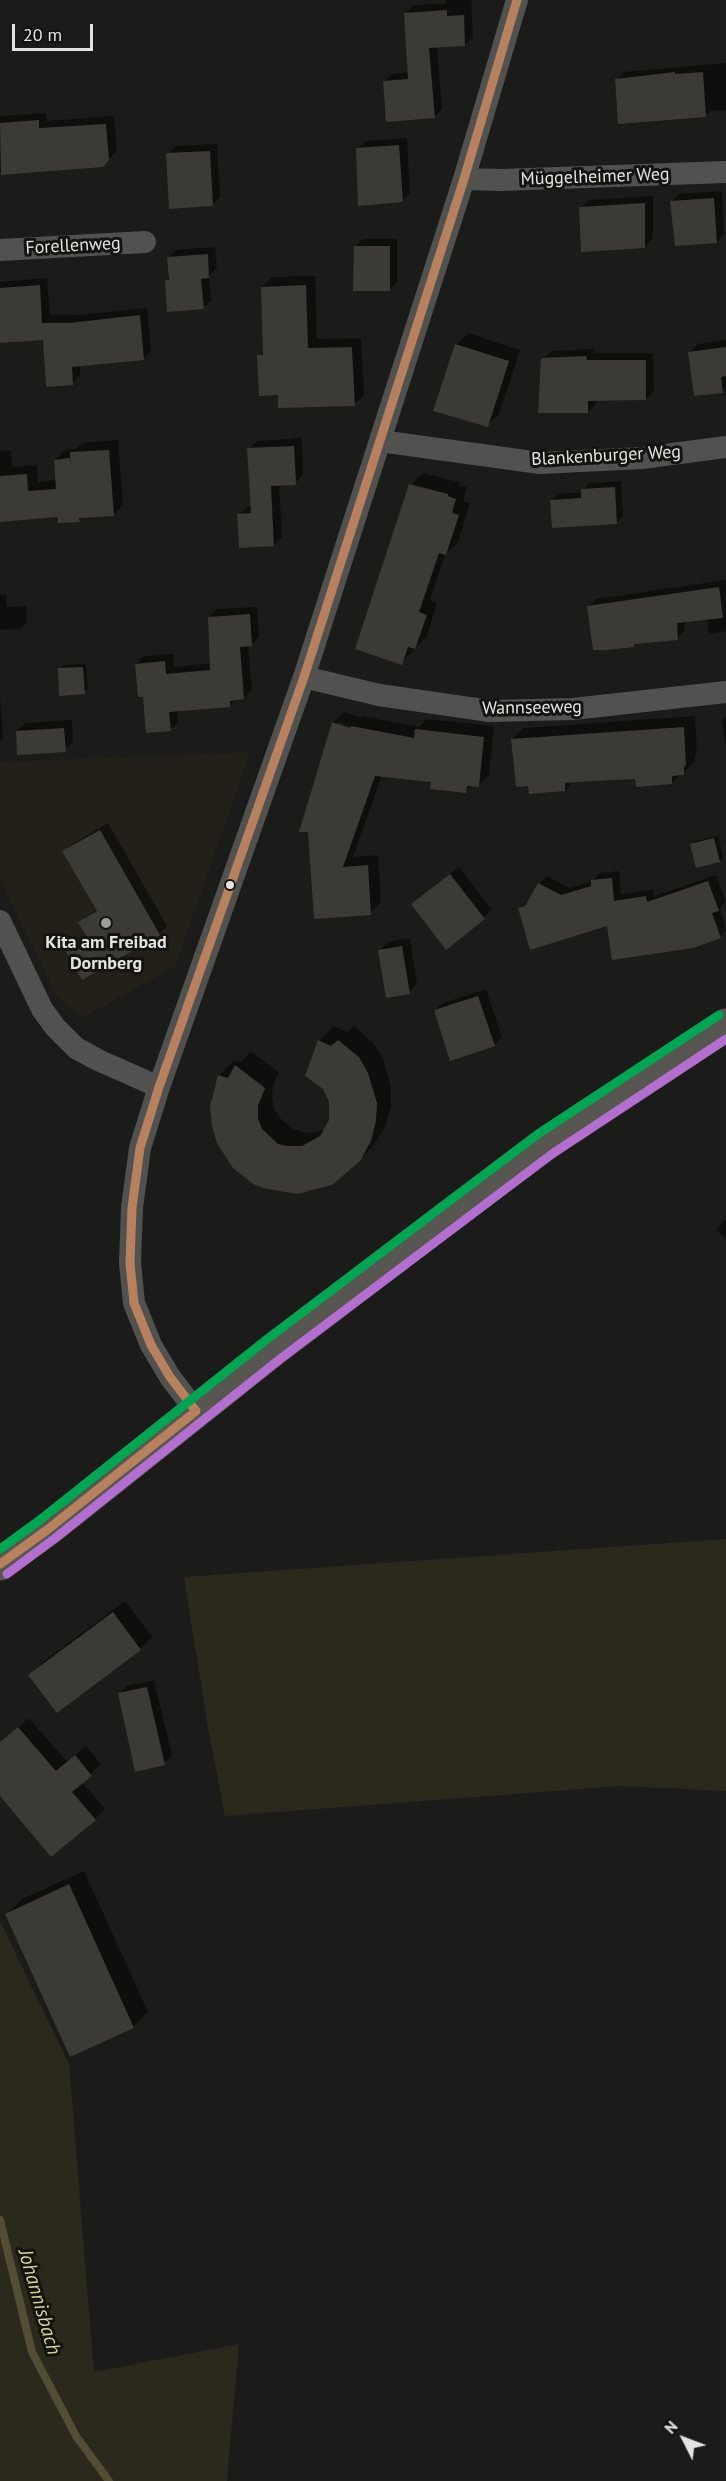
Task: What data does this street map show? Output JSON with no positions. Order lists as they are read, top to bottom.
{
  "streets": {
    "street": [
      "Müggelheimer Weg",
      "Forellenweg",
      "Blankenburger Weg",
      "Wannseeweg"
    ]
  },
  "water": ["Johannisbach"],
  "places": ["Kita am Freibad Dornberg"],
  "scale_bar": "20 m",
  "north": "top left"
}
